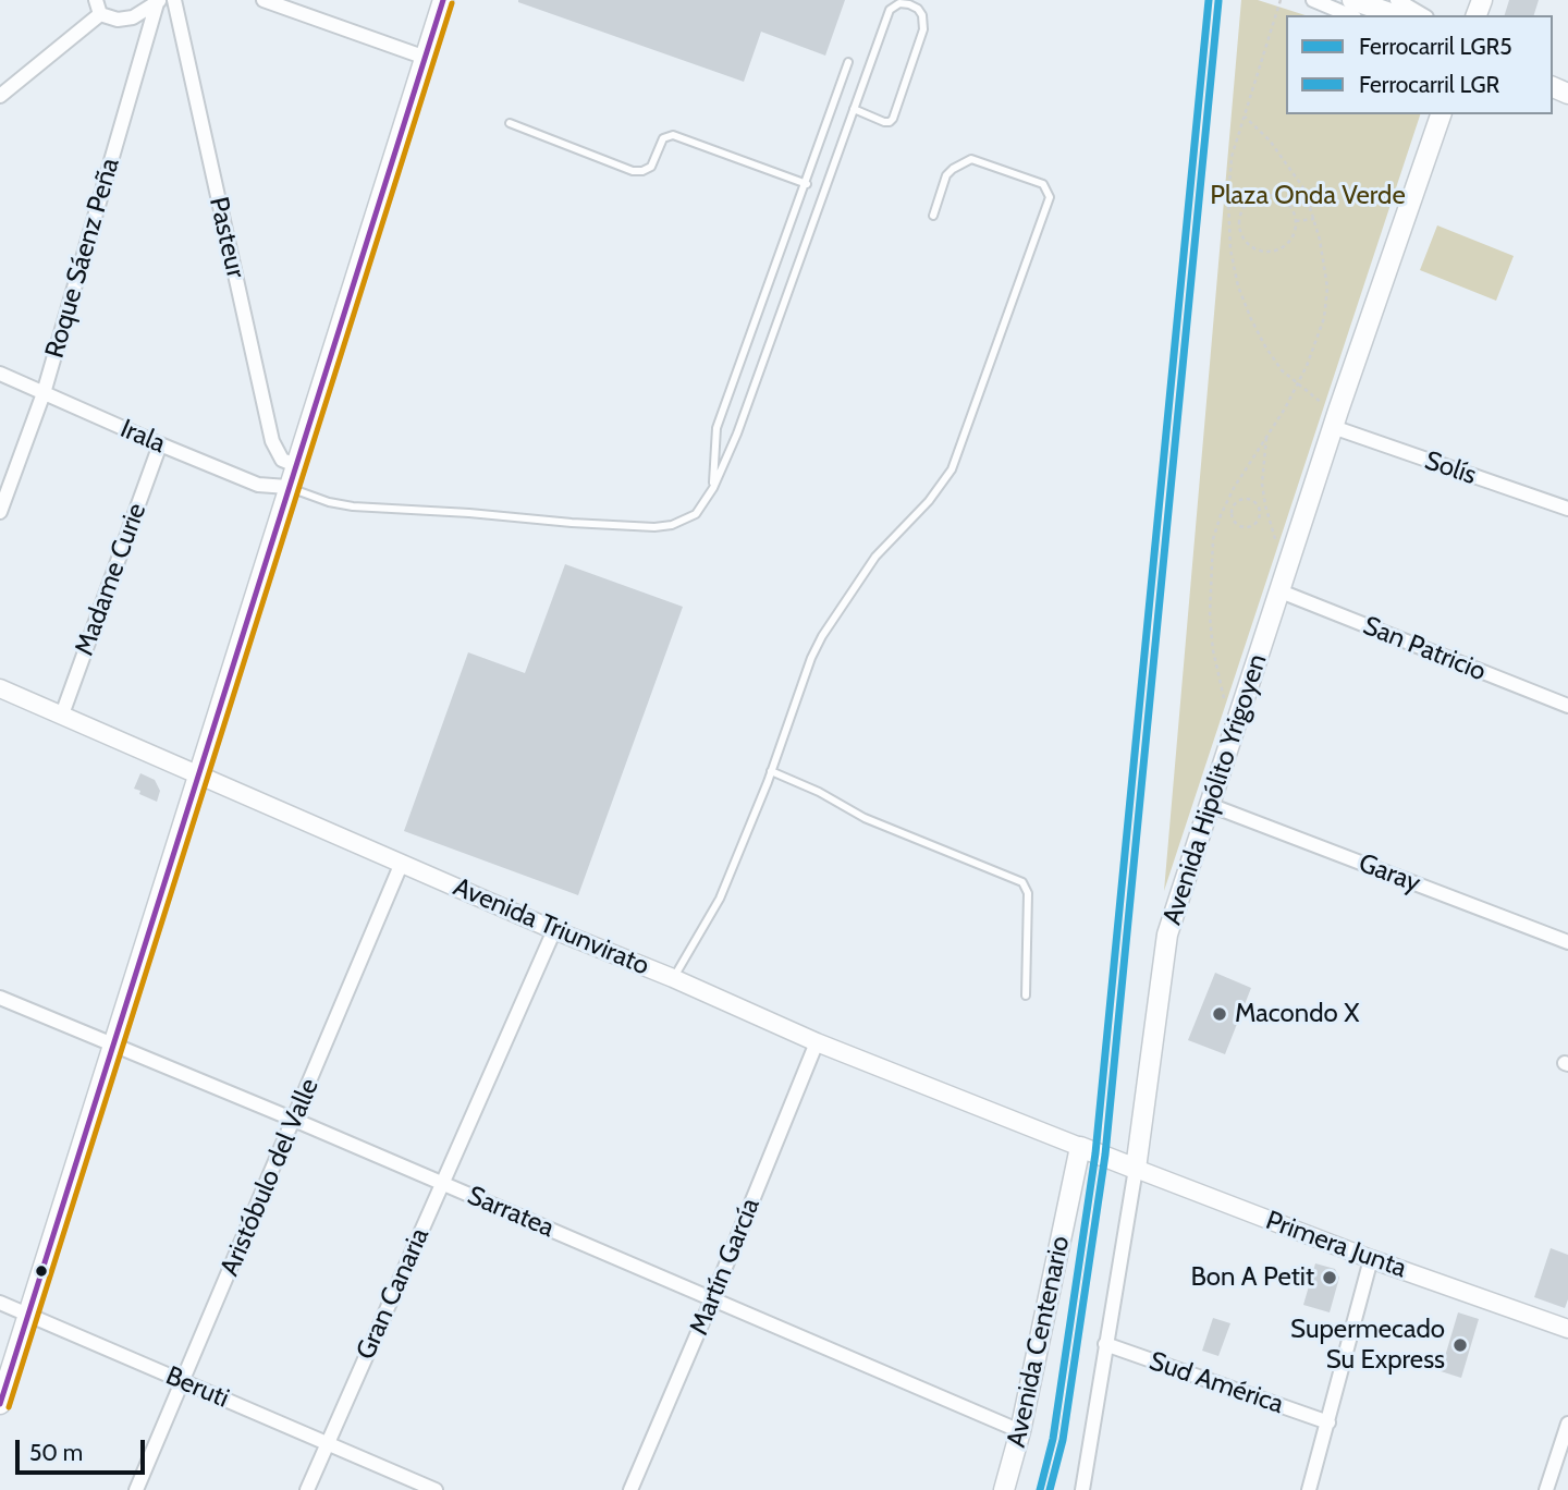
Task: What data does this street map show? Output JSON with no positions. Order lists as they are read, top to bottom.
{
  "streets": {
    "main road": [
      "Avenida Hipólito Yrigoyen",
      "Avenida Triunvirato",
      "Primera Junta",
      "Avenida Centenario"
    ],
    "street": [
      "Pasteur",
      "Roque Sáenz Peña",
      "Irala",
      "Solís",
      "Madame Curie",
      "San Patricio",
      "Garay",
      "Aristóbulo del Valle",
      "Sarratea",
      "Martín García",
      "Gran Canaria",
      "Sud América",
      "Beruti"
    ]
  },
  "crossings": [
    ["Roque Sáenz Peña", "Irala"],
    ["Irala", "Madame Curie"],
    ["Solís", "Avenida Hipólito Yrigoyen"],
    ["Madame Curie", "Avenida Triunvirato"],
    ["San Patricio", "Avenida Hipólito Yrigoyen"],
    ["Avenida Hipólito Yrigoyen", "Garay"],
    ["Avenida Hipólito Yrigoyen", "Primera Junta"],
    ["Avenida Hipólito Yrigoyen", "Sud América"],
    ["Avenida Triunvirato", "Aristóbulo del Valle"],
    ["Avenida Triunvirato", "Primera Junta"],
    ["Avenida Triunvirato", "Martín García"],
    ["Avenida Triunvirato", "Gran Canaria"],
    ["Avenida Triunvirato", "Avenida Centenario"],
    ["Aristóbulo del Valle", "Sarratea"],
    ["Aristóbulo del Valle", "Beruti"],
    ["Sarratea", "Martín García"],
    ["Sarratea", "Gran Canaria"],
    ["Sarratea", "Avenida Centenario"],
    ["Gran Canaria", "Beruti"]
  ],
  "parks": ["Plaza Onda Verde"],
  "places": ["Macondo X", "Bon A Petit", "Supermecado Su Express"],
  "lines": ["rail line LGR5", "rail line LGR"],
  "legend": ["Ferrocarril LGR5", "Ferrocarril LGR"],
  "scale_bar": "50 m"
}
